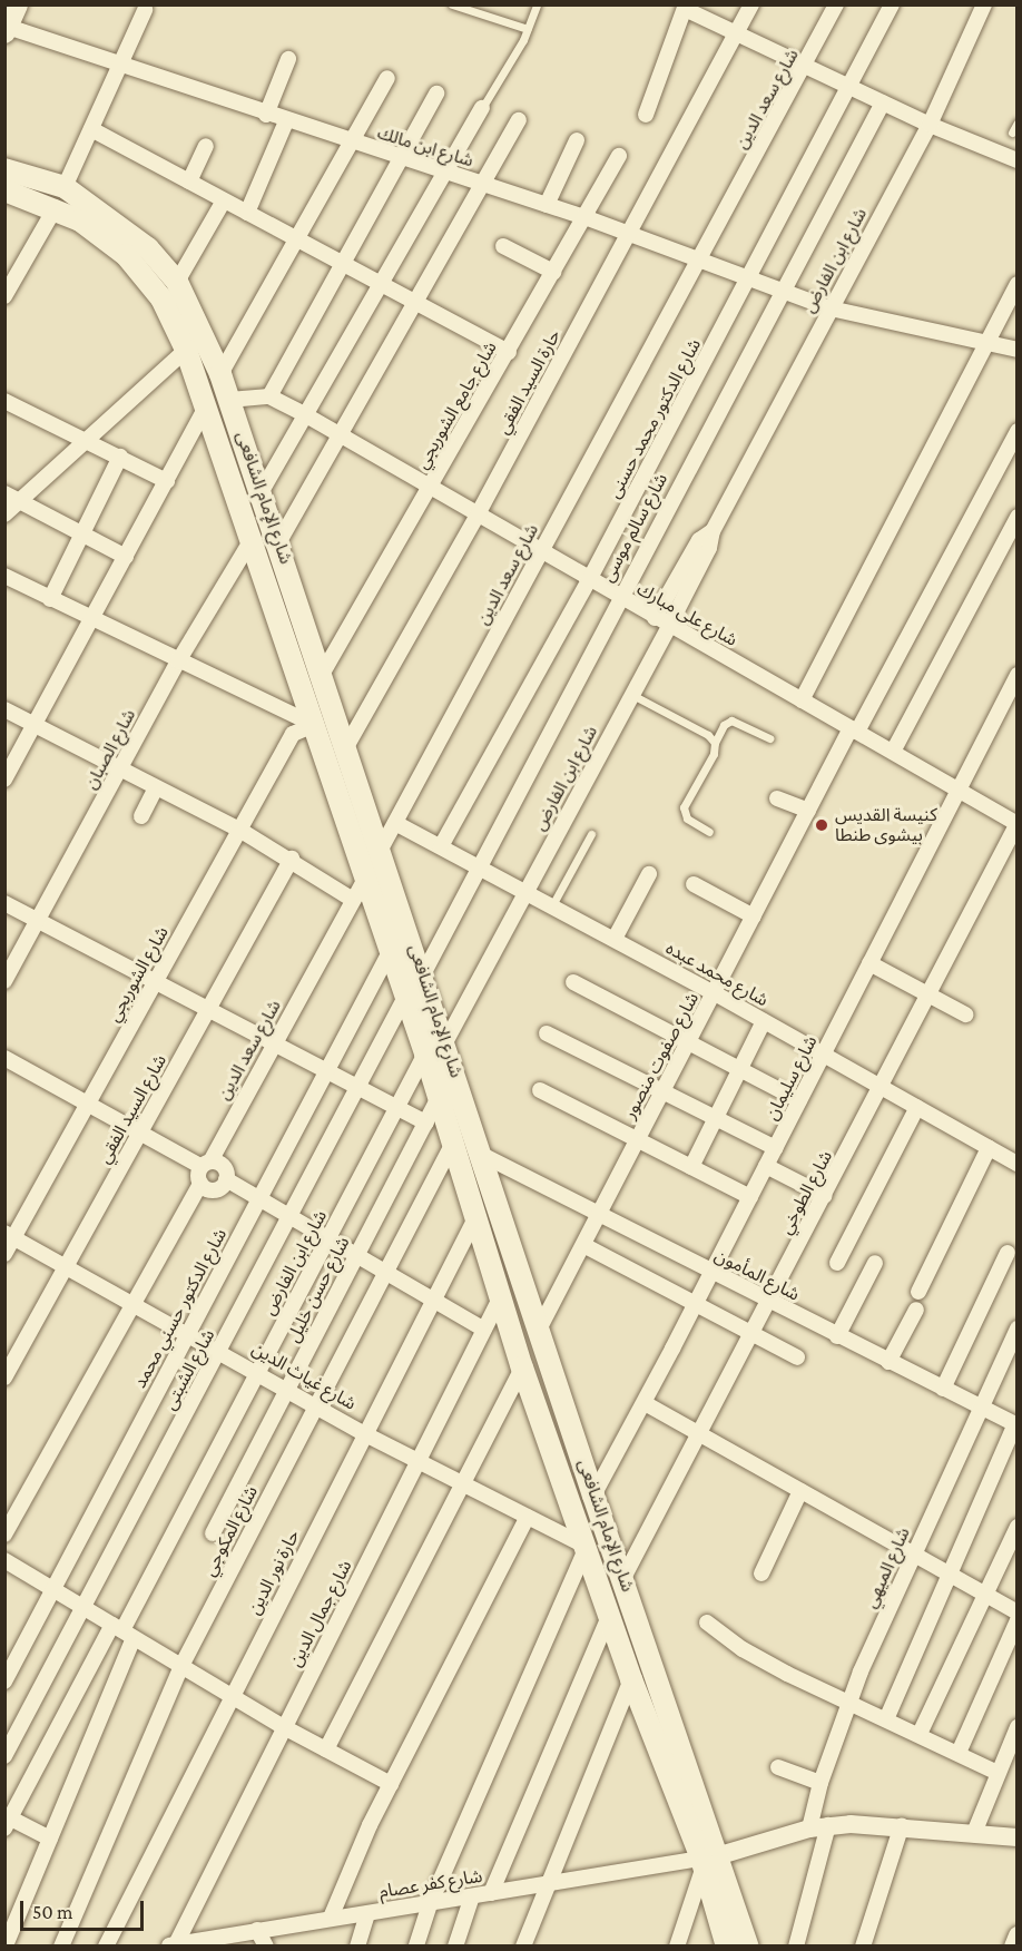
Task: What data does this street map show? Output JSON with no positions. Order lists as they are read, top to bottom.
{
  "streets": {
    "main road": ["شارع الإمام الشافعى"],
    "street": [
      "شارع سعد الدين",
      "شارع ابن مالك",
      "شارع ابن الفارض",
      "حارة السيد الفقي",
      "شارع جامع الشوربجي",
      "شارع الدكتور محمد حسنى",
      "شارع سالم موسى",
      "شارع على مبارك",
      "شارع الصبان",
      "شارع الشوربجي",
      "شارع محمد عبده",
      "شارع صفوت منصور",
      "شارع سليمان",
      "شارع السيد الفقي",
      "شارع الطوخي",
      "شارع المأمون",
      "شارع حسن خليل",
      "شارع الدكتور حسني محمد",
      "شارع الشبتى",
      "شارع غياث الدين",
      "شارع المكوجي",
      "شارع الميهي",
      "حارة نور الدين",
      "شارع جمال الدين",
      "شارع كفر عصام"
    ]
  },
  "crossings": [
    ["شارع سعد الدين", "شارع ابن مالك"],
    ["شارع سعد الدين", "شارع الإمام الشافعى"],
    ["شارع سعد الدين", "شارع على مبارك"],
    ["شارع سعد الدين", "شارع محمد عبده"],
    ["شارع ابن مالك", "شارع ابن الفارض"],
    ["شارع ابن مالك", "حارة السيد الفقي"],
    ["شارع ابن مالك", "شارع جامع الشوربجي"],
    ["شارع ابن مالك", "شارع الدكتور محمد حسنى"],
    ["شارع ابن مالك", "شارع سالم موسى"],
    ["شارع ابن الفارض", "شارع الإمام الشافعى"],
    ["شارع ابن الفارض", "شارع على مبارك"],
    ["شارع ابن الفارض", "شارع محمد عبده"],
    ["شارع ابن الفارض", "شارع غياث الدين"],
    ["حارة السيد الفقي", "شارع الإمام الشافعى"],
    ["حارة السيد الفقي", "شارع على مبارك"],
    ["شارع جامع الشوربجي", "شارع الإمام الشافعى"],
    ["شارع جامع الشوربجي", "شارع على مبارك"],
    ["شارع الدكتور محمد حسنى", "شارع على مبارك"],
    ["شارع الدكتور محمد حسنى", "شارع محمد عبده"],
    ["شارع الإمام الشافعى", "شارع سالم موسى"],
    ["شارع الإمام الشافعى", "شارع الصبان"],
    ["شارع الإمام الشافعى", "شارع الشوربجي"],
    ["شارع الإمام الشافعى", "شارع صفوت منصور"],
    ["شارع الإمام الشافعى", "شارع سليمان"],
    ["شارع الإمام الشافعى", "شارع الطوخي"],
    ["شارع الإمام الشافعى", "شارع المأمون"],
    ["شارع الإمام الشافعى", "شارع حسن خليل"],
    ["شارع الإمام الشافعى", "شارع الدكتور حسني محمد"],
    ["شارع الإمام الشافعى", "شارع الشبتى"],
    ["شارع الإمام الشافعى", "شارع غياث الدين"],
    ["شارع الإمام الشافعى", "شارع المكوجي"],
    ["شارع الإمام الشافعى", "حارة نور الدين"],
    ["شارع الإمام الشافعى", "شارع جمال الدين"],
    ["شارع الإمام الشافعى", "شارع كفر عصام"],
    ["شارع سالم موسى", "شارع على مبارك"],
    ["شارع سالم موسى", "شارع محمد عبده"],
    ["شارع على مبارك", "شارع صفوت منصور"],
    ["شارع على مبارك", "شارع سليمان"],
    ["شارع على مبارك", "شارع الطوخي"],
    ["شارع الشوربجي", "شارع غياث الدين"],
    ["شارع محمد عبده", "شارع صفوت منصور"],
    ["شارع محمد عبده", "شارع سليمان"],
    ["شارع محمد عبده", "شارع الطوخي"],
    ["شارع صفوت منصور", "شارع المأمون"],
    ["شارع سليمان", "شارع المأمون"],
    ["شارع السيد الفقي", "شارع غياث الدين"],
    ["شارع الطوخي", "شارع المأمون"],
    ["شارع المأمون", "شارع الميهي"],
    ["شارع حسن خليل", "شارع غياث الدين"],
    ["شارع الدكتور حسني محمد", "شارع غياث الدين"],
    ["شارع الشبتى", "شارع غياث الدين"],
    ["شارع غياث الدين", "شارع المكوجي"],
    ["شارع غياث الدين", "حارة نور الدين"],
    ["شارع غياث الدين", "شارع جمال الدين"],
    ["شارع جمال الدين", "شارع كفر عصام"]
  ],
  "places": ["كنيسة القديس بيشوى طنطا"],
  "scale_bar": "50 m"
}
